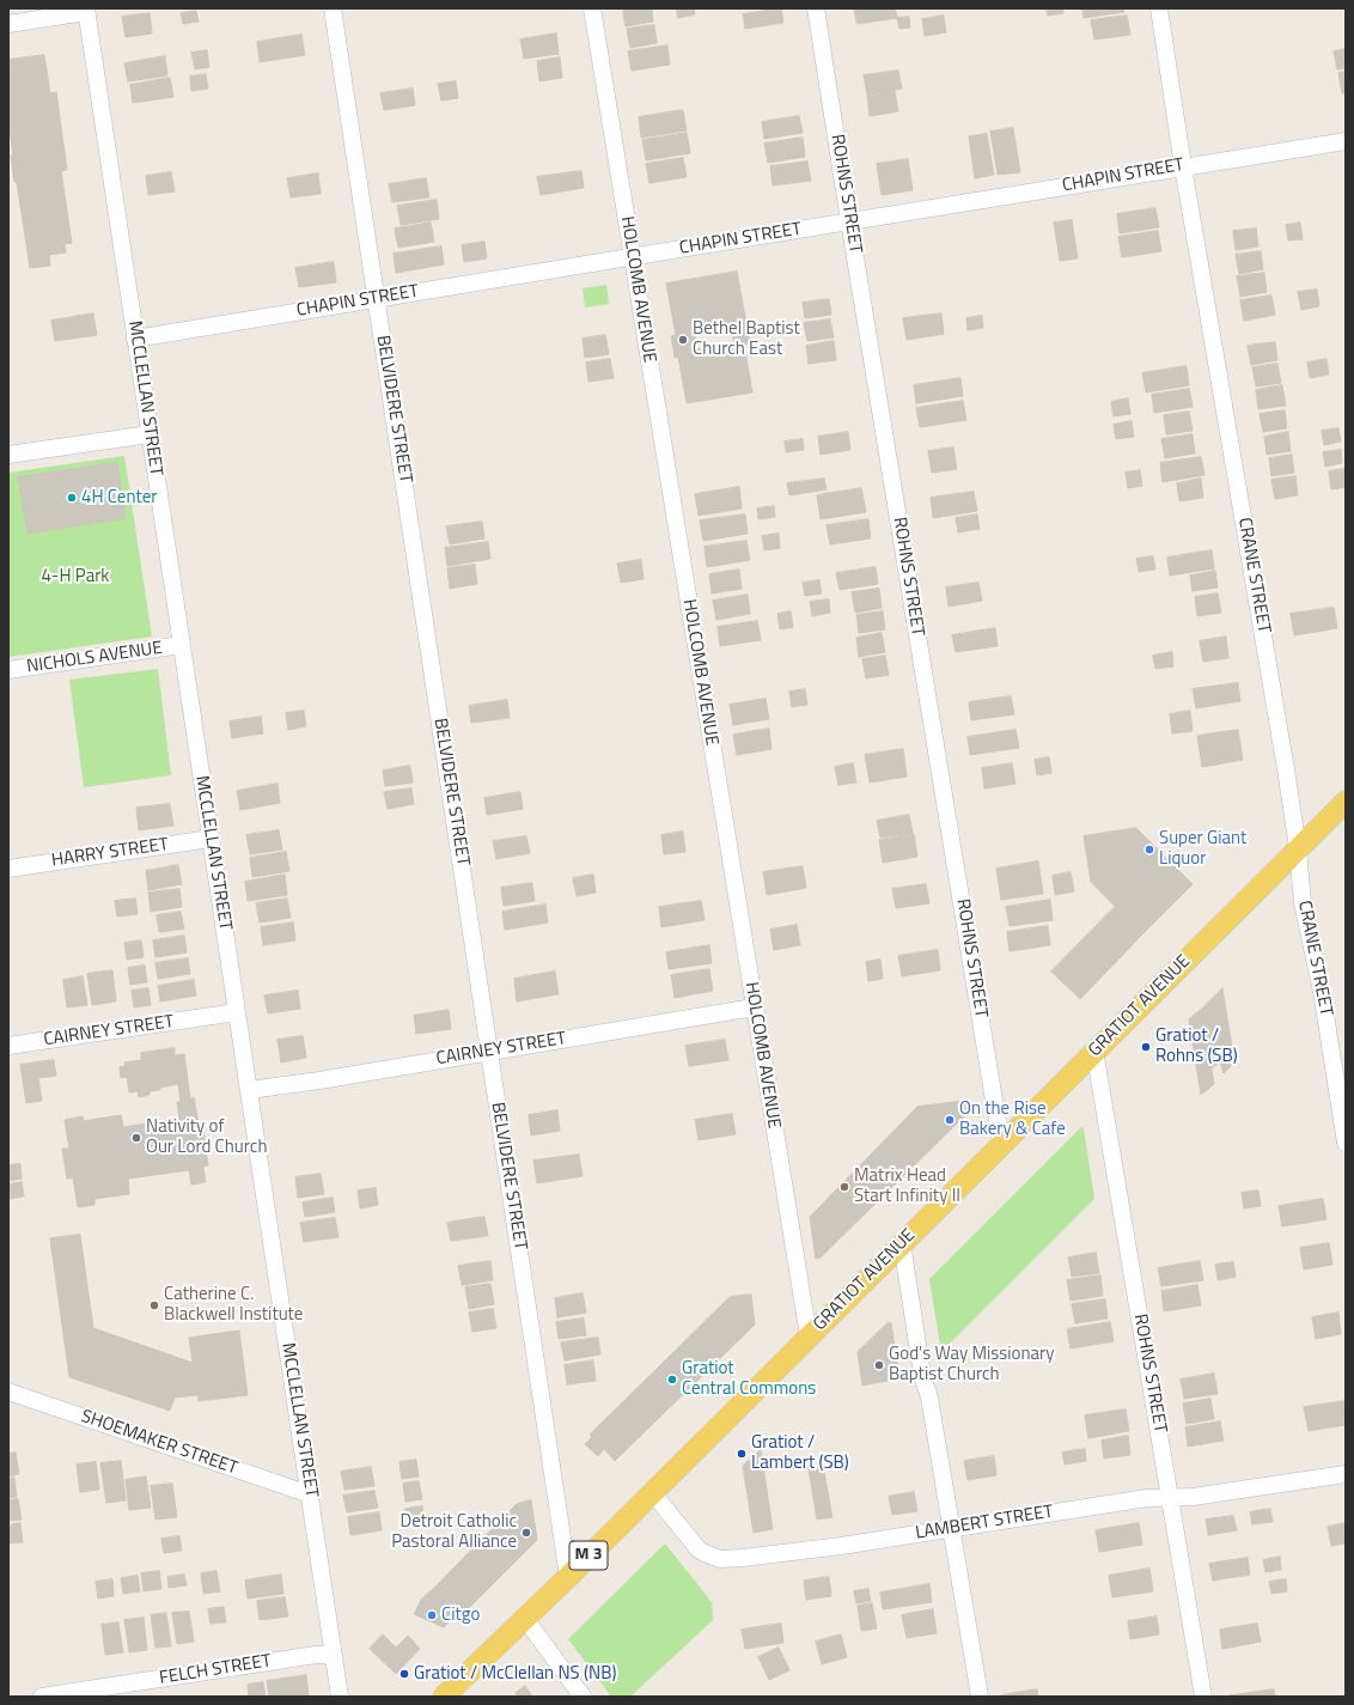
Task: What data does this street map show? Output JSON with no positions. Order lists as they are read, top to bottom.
{
  "streets": {
    "main road": ["GRATIOT AVENUE", "M 3"],
    "street": [
      "CHAPIN STREET",
      "ROHNS STREET",
      "HOLCOMB AVENUE",
      "MCCLELLAN STREET",
      "BELVIDERE STREET",
      "CRANE STREET",
      "NICHOLS AVENUE",
      "HARRY STREET",
      "CAIRNEY STREET",
      "SHOEMAKER STREET",
      "LAMBERT STREET",
      "FELCH STREET"
    ]
  },
  "crossings": [
    ["CHAPIN STREET", "ROHNS STREET"],
    ["CHAPIN STREET", "HOLCOMB AVENUE"],
    ["CHAPIN STREET", "MCCLELLAN STREET"],
    ["CHAPIN STREET", "BELVIDERE STREET"],
    ["CHAPIN STREET", "CRANE STREET"],
    ["ROHNS STREET", "GRATIOT AVENUE"],
    ["ROHNS STREET", "LAMBERT STREET"],
    ["HOLCOMB AVENUE", "GRATIOT AVENUE"],
    ["HOLCOMB AVENUE", "CAIRNEY STREET"],
    ["MCCLELLAN STREET", "NICHOLS AVENUE"],
    ["MCCLELLAN STREET", "HARRY STREET"],
    ["MCCLELLAN STREET", "CAIRNEY STREET"],
    ["MCCLELLAN STREET", "SHOEMAKER STREET"],
    ["MCCLELLAN STREET", "FELCH STREET"],
    ["BELVIDERE STREET", "GRATIOT AVENUE"],
    ["BELVIDERE STREET", "CAIRNEY STREET"],
    ["CRANE STREET", "GRATIOT AVENUE"],
    ["GRATIOT AVENUE", "LAMBERT STREET"]
  ],
  "parks": ["4-H Park"],
  "places": [
    "Bethel Baptist Church East",
    "4H Center",
    "Super Giant Liquor",
    "Gratiot / Rohns (SB)",
    "On the Rise Bakery & Cafe",
    "Nativity of Our Lord Church",
    "Matrix Head Start Infinity II",
    "Catherine C. Blackwell Institute",
    "God's Way Missionary Baptist Church",
    "Gratiot Central Commons",
    "Gratiot / Lambert (SB)",
    "Detroit Catholic Pastoral Alliance",
    "Citgo",
    "Gratiot / McClellan NS (NB)"
  ]
}
